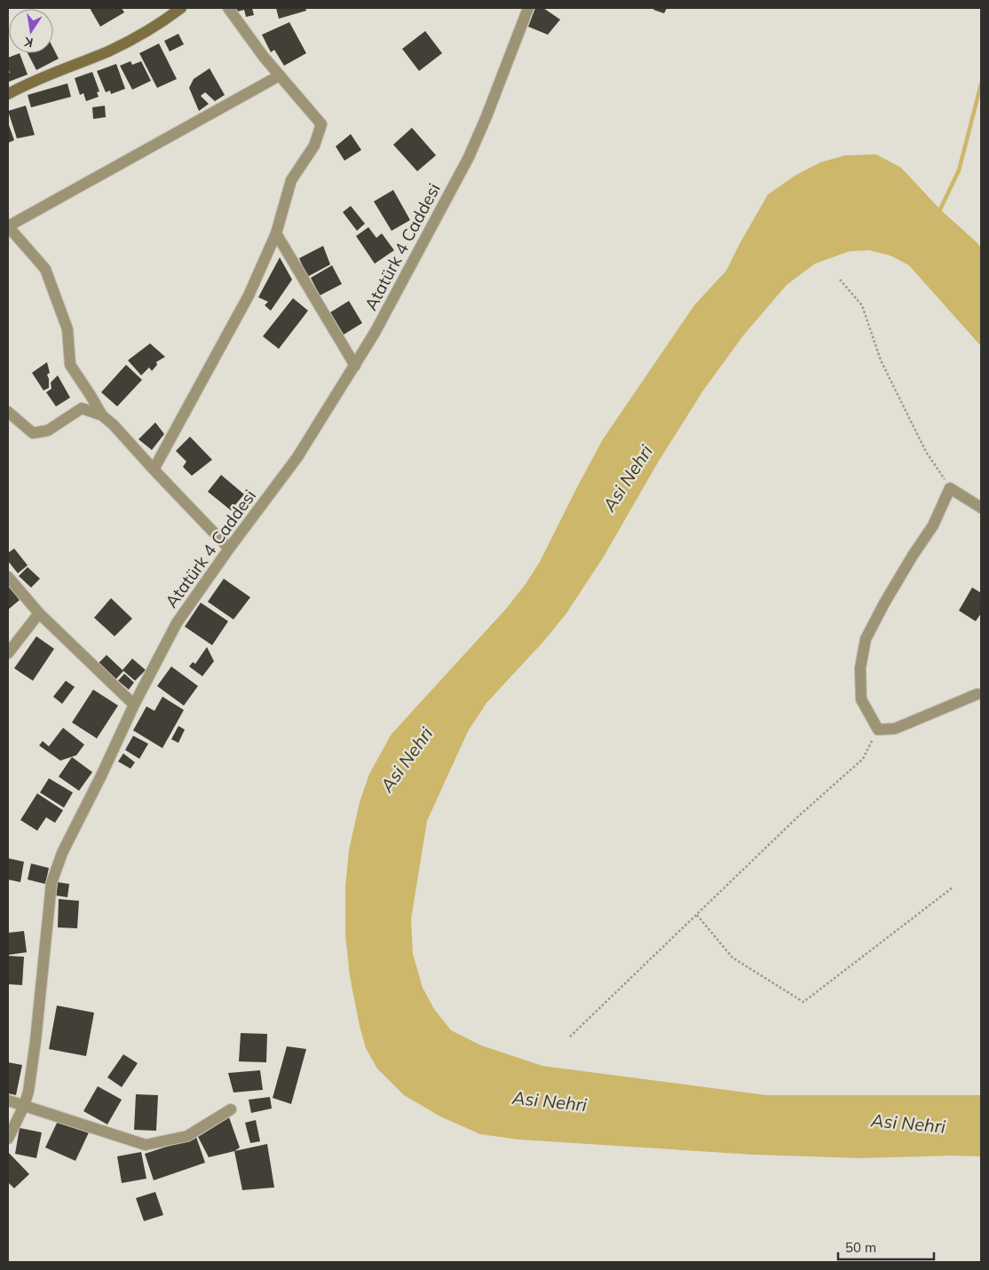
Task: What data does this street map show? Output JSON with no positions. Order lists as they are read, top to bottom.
{
  "streets": {
    "street": ["Atatürk 4 Caddesi"]
  },
  "water": ["Asi Nehri"],
  "scale_bar": "50 m",
  "north": "bottom"
}
